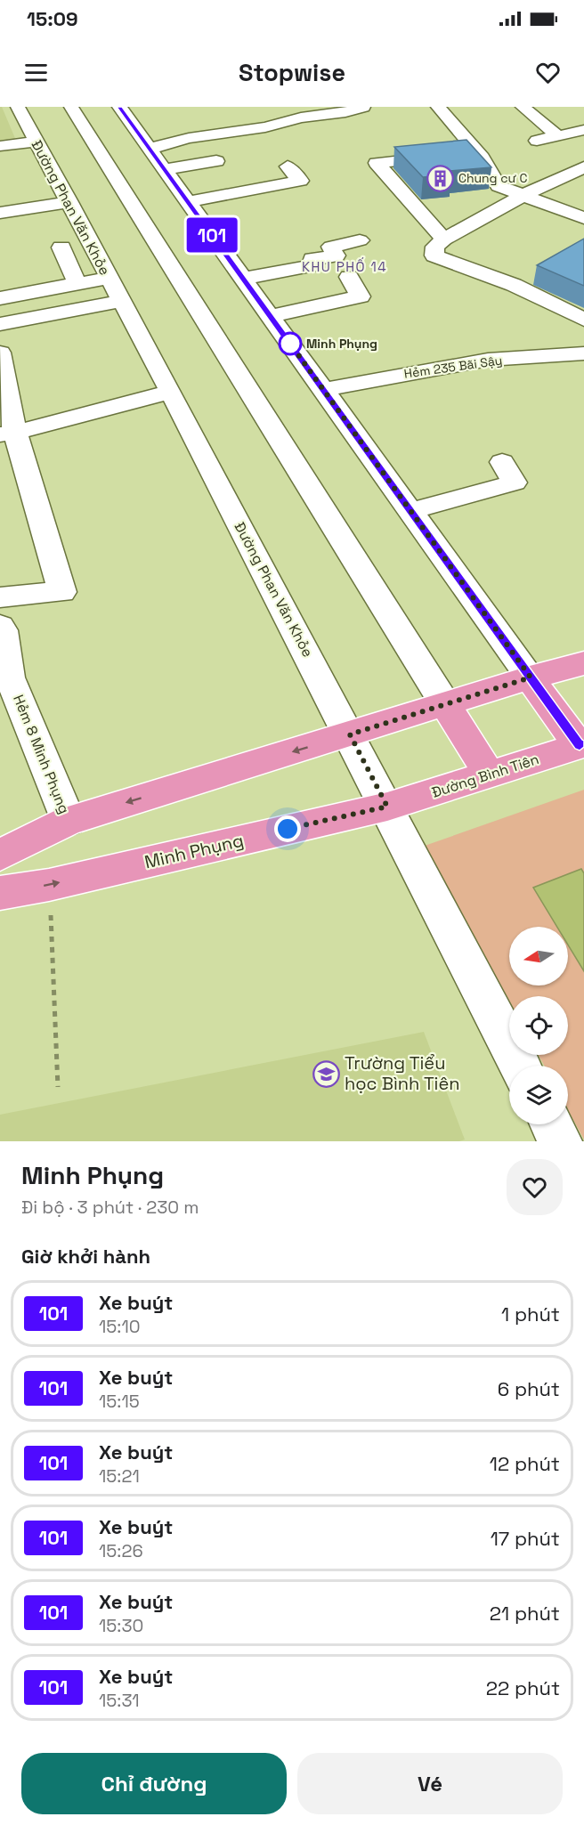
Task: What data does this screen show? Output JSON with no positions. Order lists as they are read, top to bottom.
{
  "streets": {
    "main road": ["Đường Bình Tiên", "Minh Phụng"],
    "street": ["Đường Phan Văn Khỏe", "Hẻm 235 Bãi Sậy", "Hẻm 8 Minh Phụng"]
  },
  "crossings": [
    ["Đường Phan Văn Khỏe", "Đường Bình Tiên"],
    ["Đường Phan Văn Khỏe", "Minh Phụng"],
    ["Đường Bình Tiên", "Minh Phụng"]
  ],
  "districts": ["KHU PHỐ 14"],
  "places": {
    "building": ["Chung cư C"],
    "other": ["Minh Phụng"],
    "school or university": ["Trường Tiểu học Bình Tiên"]
  },
  "lines": ["bus line 101"],
  "north": "left",
  "page": {
    "status": "15:09",
    "header": "Stopwise",
    "on_map": "101",
    "heading": [
      ["Minh Phụng", "Đi bộ · 3 phút · 230 m"],
      "Giờ khởi hành"
    ],
    "list": [
      {
        "mark": "101",
        "name": "Xe buýt",
        "note": "15:10",
        "value": "1 phút"
      },
      {
        "mark": "101",
        "name": "Xe buýt",
        "note": "15:15",
        "value": "6 phút"
      },
      {
        "mark": "101",
        "name": "Xe buýt",
        "note": "15:21",
        "value": "12 phút"
      },
      {
        "mark": "101",
        "name": "Xe buýt",
        "note": "15:26",
        "value": "17 phút"
      },
      {
        "mark": "101",
        "name": "Xe buýt",
        "note": "15:30",
        "value": "21 phút"
      },
      {
        "mark": "101",
        "name": "Xe buýt",
        "note": "15:31",
        "value": "22 phút"
      }
    ],
    "buttons": ["Chỉ đường", "Vé"]
  }
}
